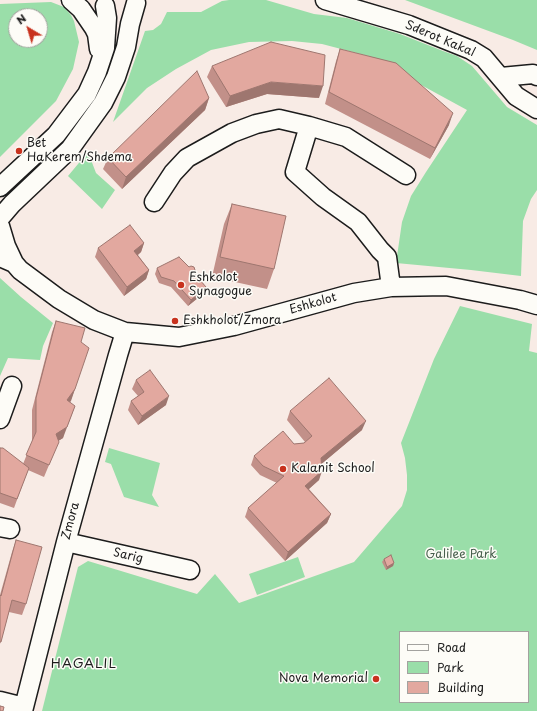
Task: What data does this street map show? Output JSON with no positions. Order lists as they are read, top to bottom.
{
  "streets": {
    "street": [
      "Sderot Kakal",
      "Eshkolot",
      "Zmora",
      "Sarig"
    ]
  },
  "crossings": [
    ["Eshkolot", "Zmora"],
    ["Zmora", "Sarig"]
  ],
  "districts": ["HAGALIL"],
  "parks": ["Galilee Park"],
  "places": [
    "Bet HaKerem/Shdema",
    "Eshkolot Synagogue",
    "Eshkholot/Zmora",
    "Kalanit School",
    "Nova Memorial"
  ],
  "legend": ["Road", "Park", "Building"],
  "north": "top left"
}
